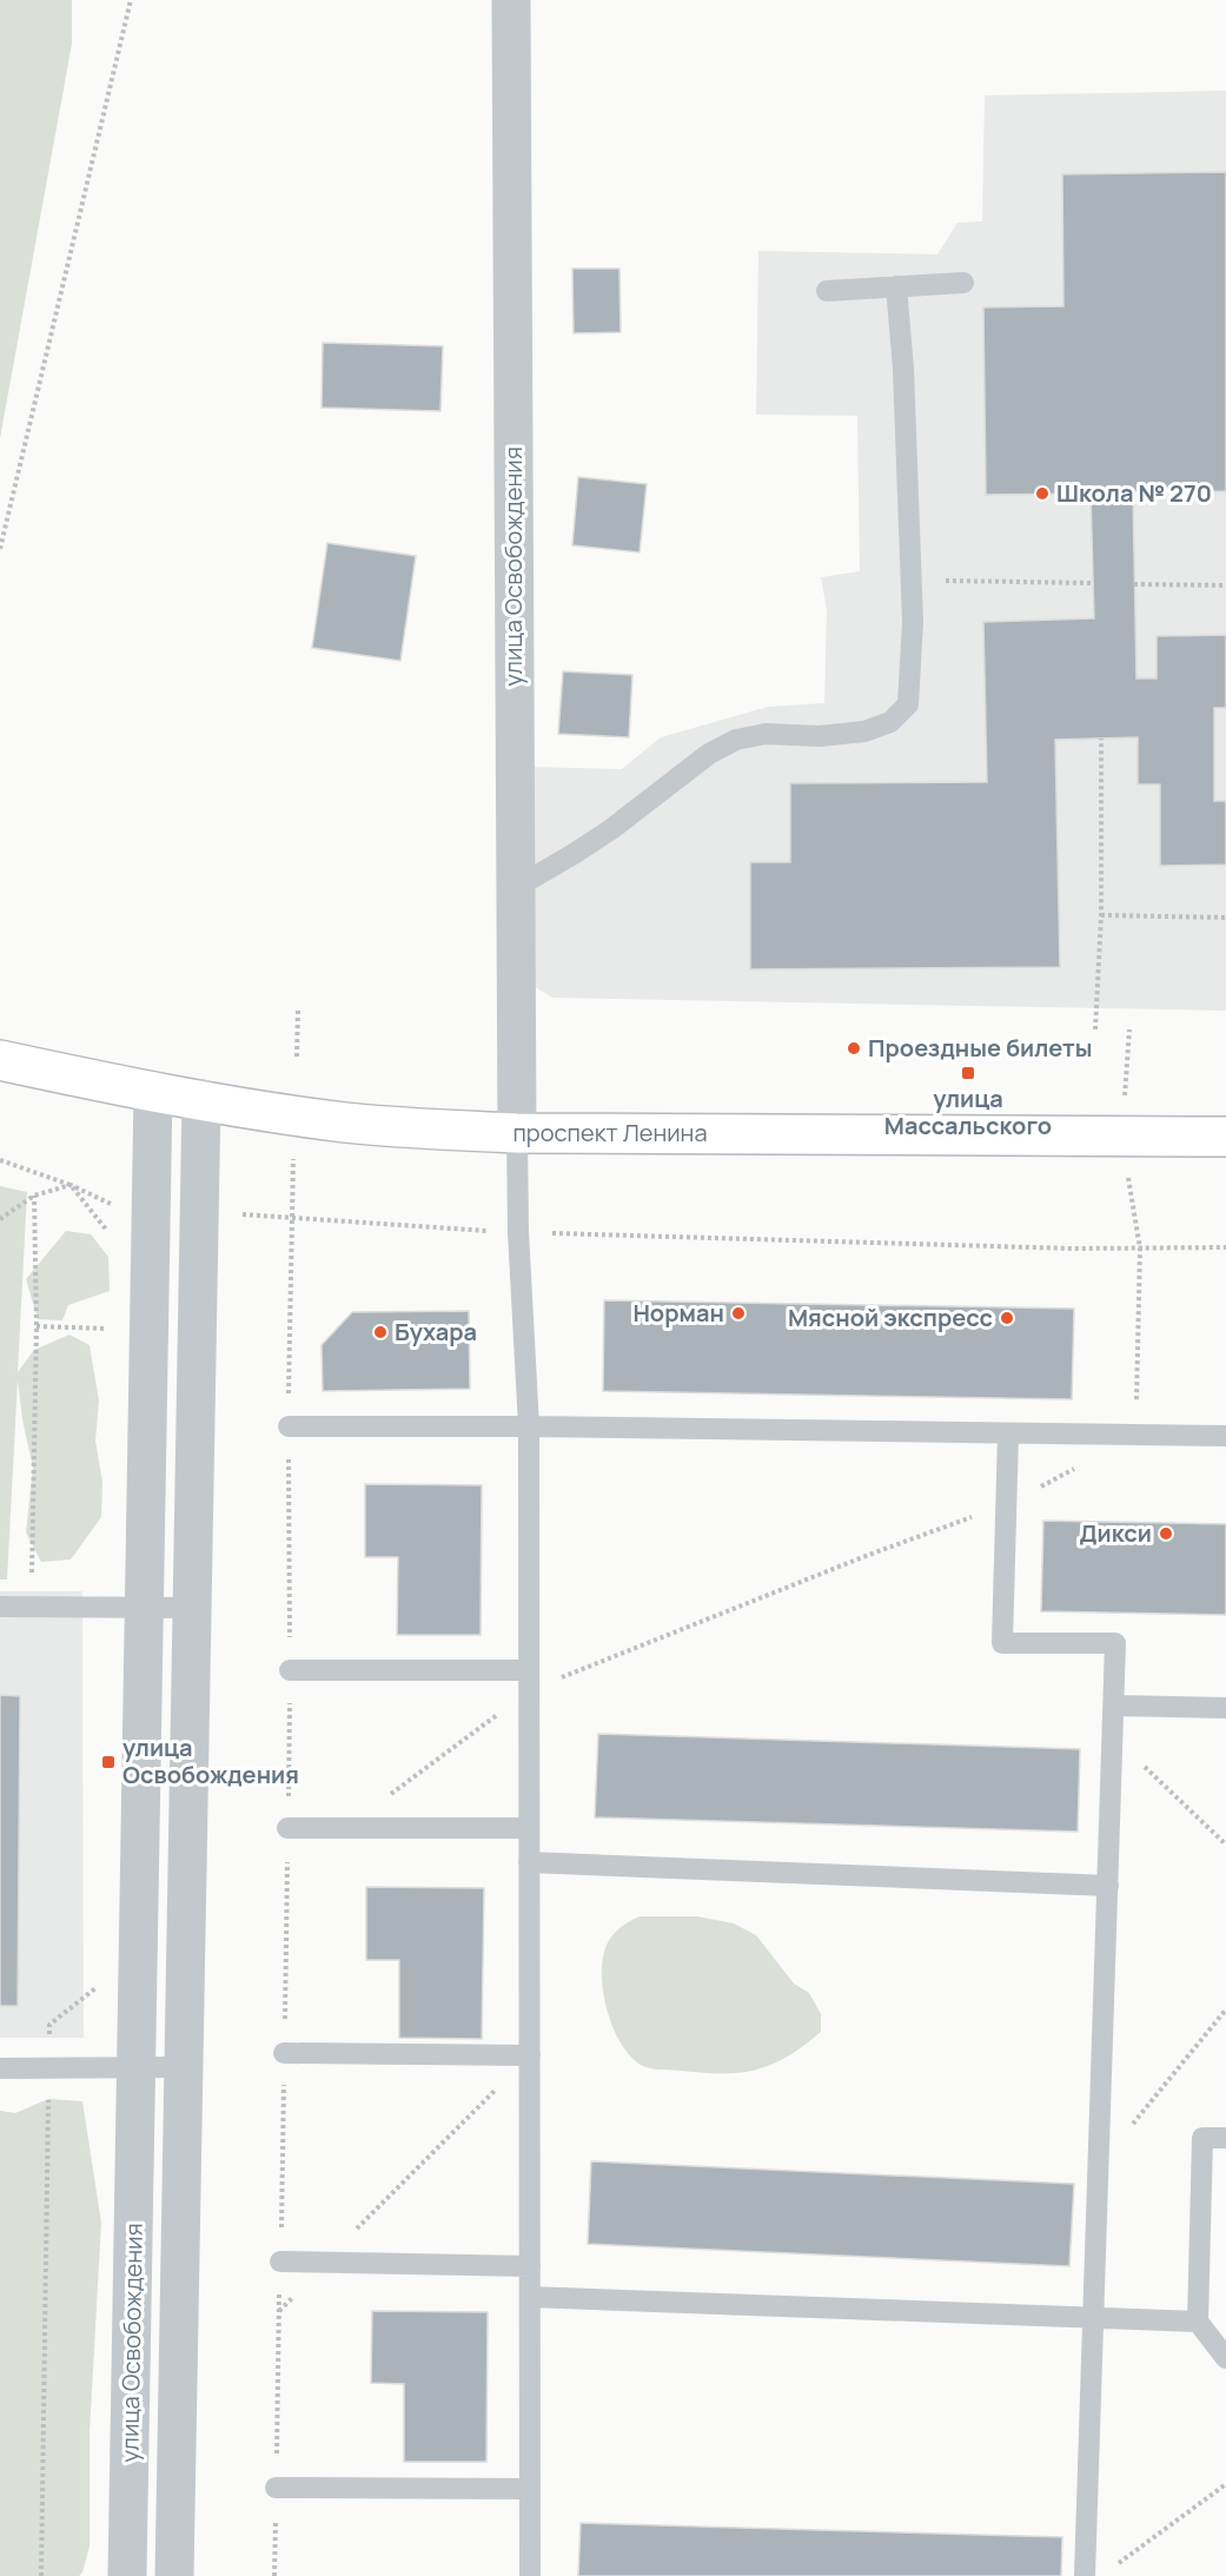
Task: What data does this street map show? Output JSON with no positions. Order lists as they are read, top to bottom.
{
  "streets": {
    "main road": ["проспект Ленина"],
    "street": ["улица Освобождения"]
  },
  "crossings": [
    ["улица Освобождения", "проспект Ленина"]
  ],
  "places": {
    "other": [
      "Школа № 270",
      "Проездные билеты",
      "Норман",
      "Мясной экспресс",
      "Бухара",
      "Дикси"
    ],
    "transit": ["улица Массальского", "улица Освобождения"]
  }
}
